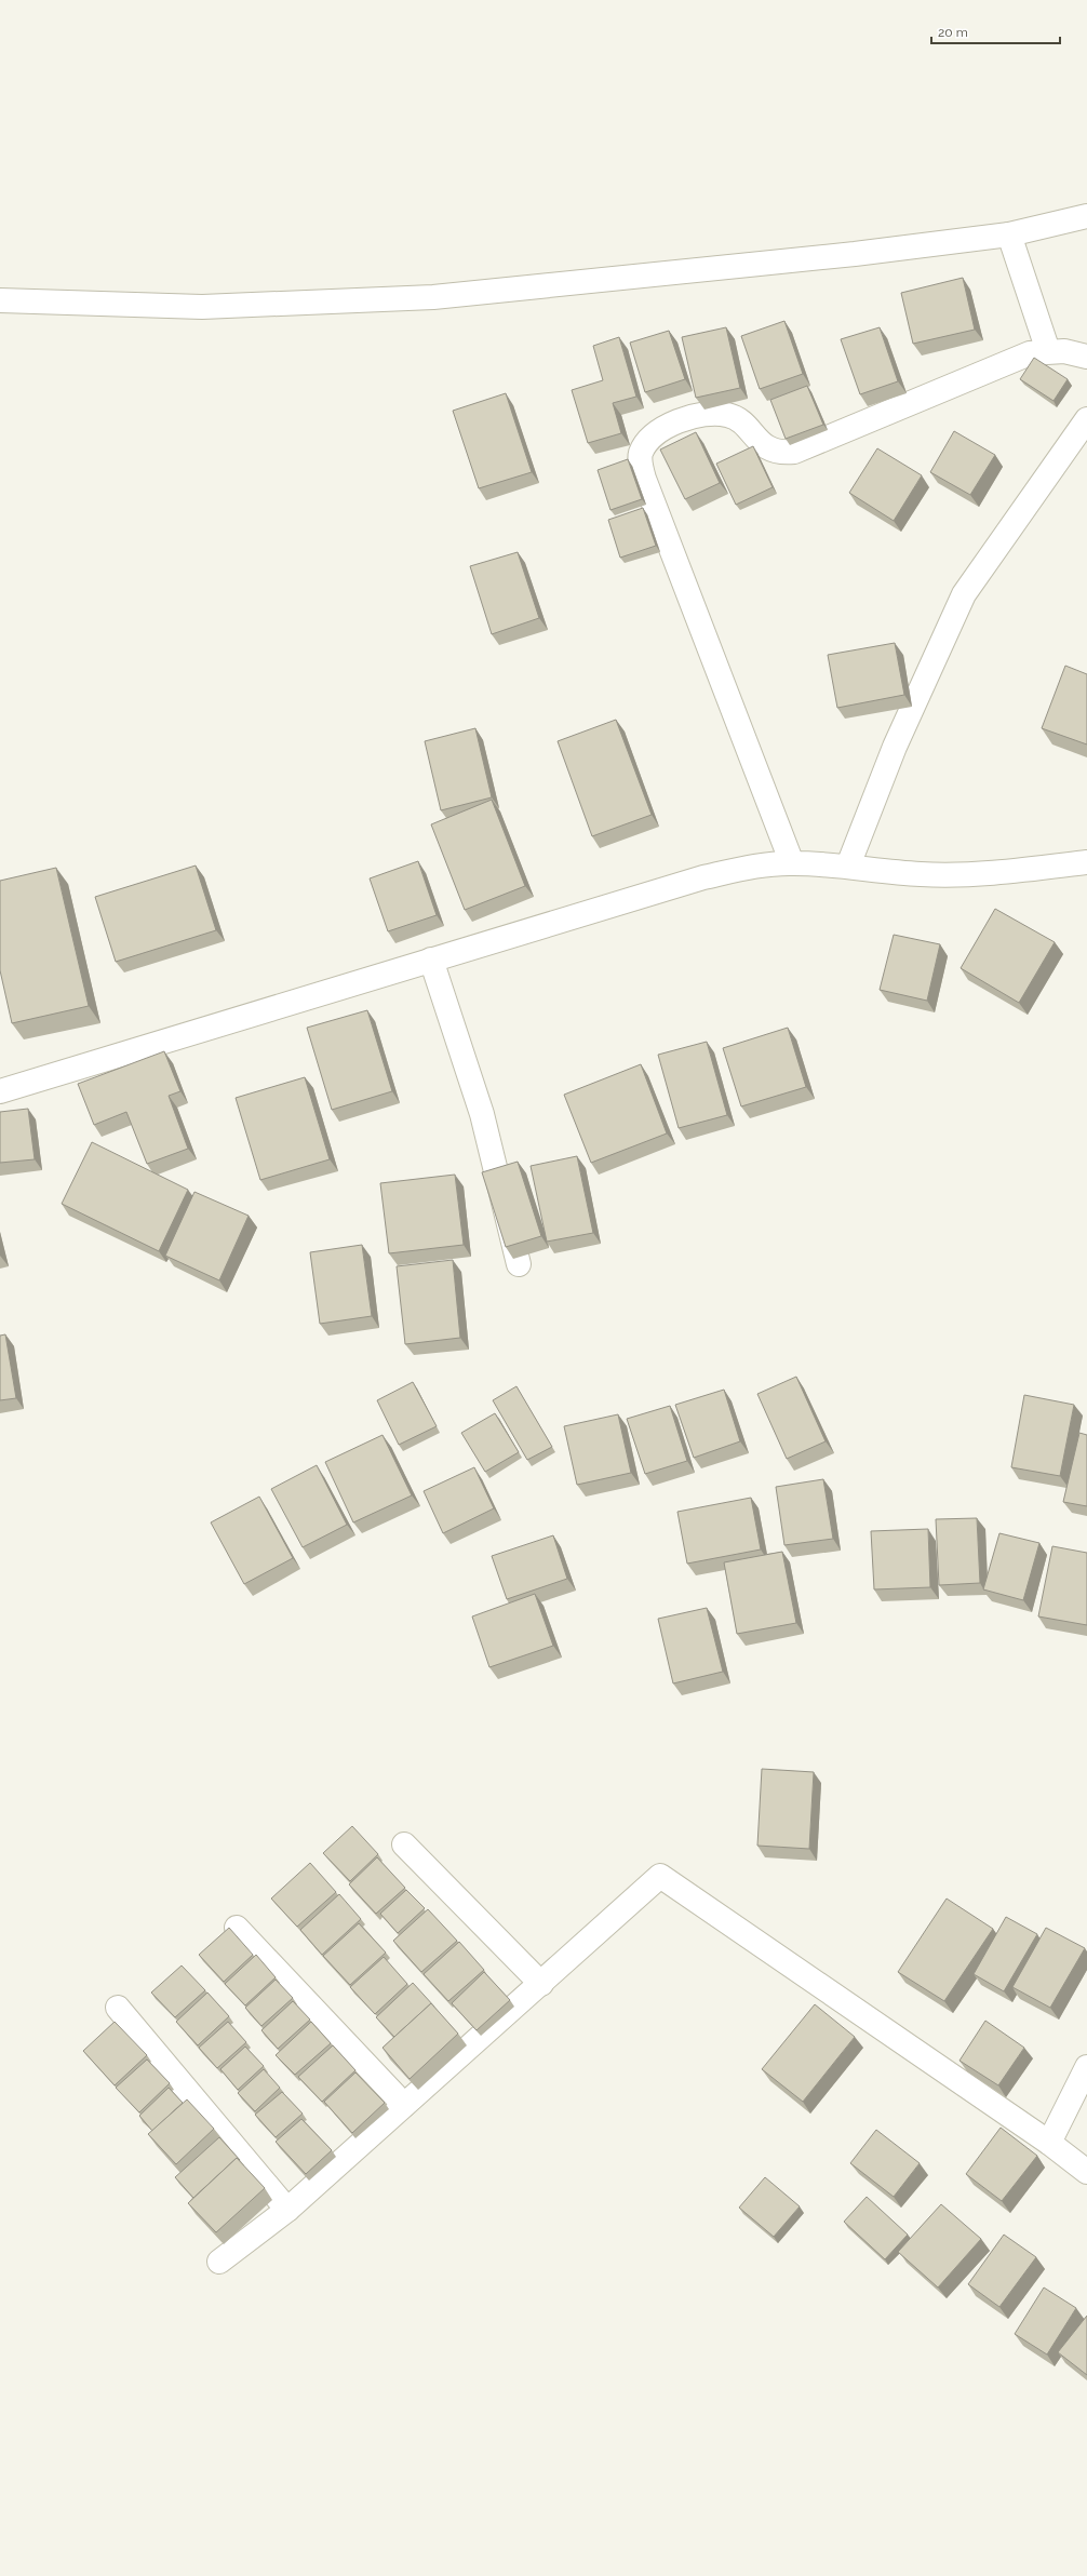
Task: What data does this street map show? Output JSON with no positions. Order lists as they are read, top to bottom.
{
  "scale_bar": "20 m"
}
